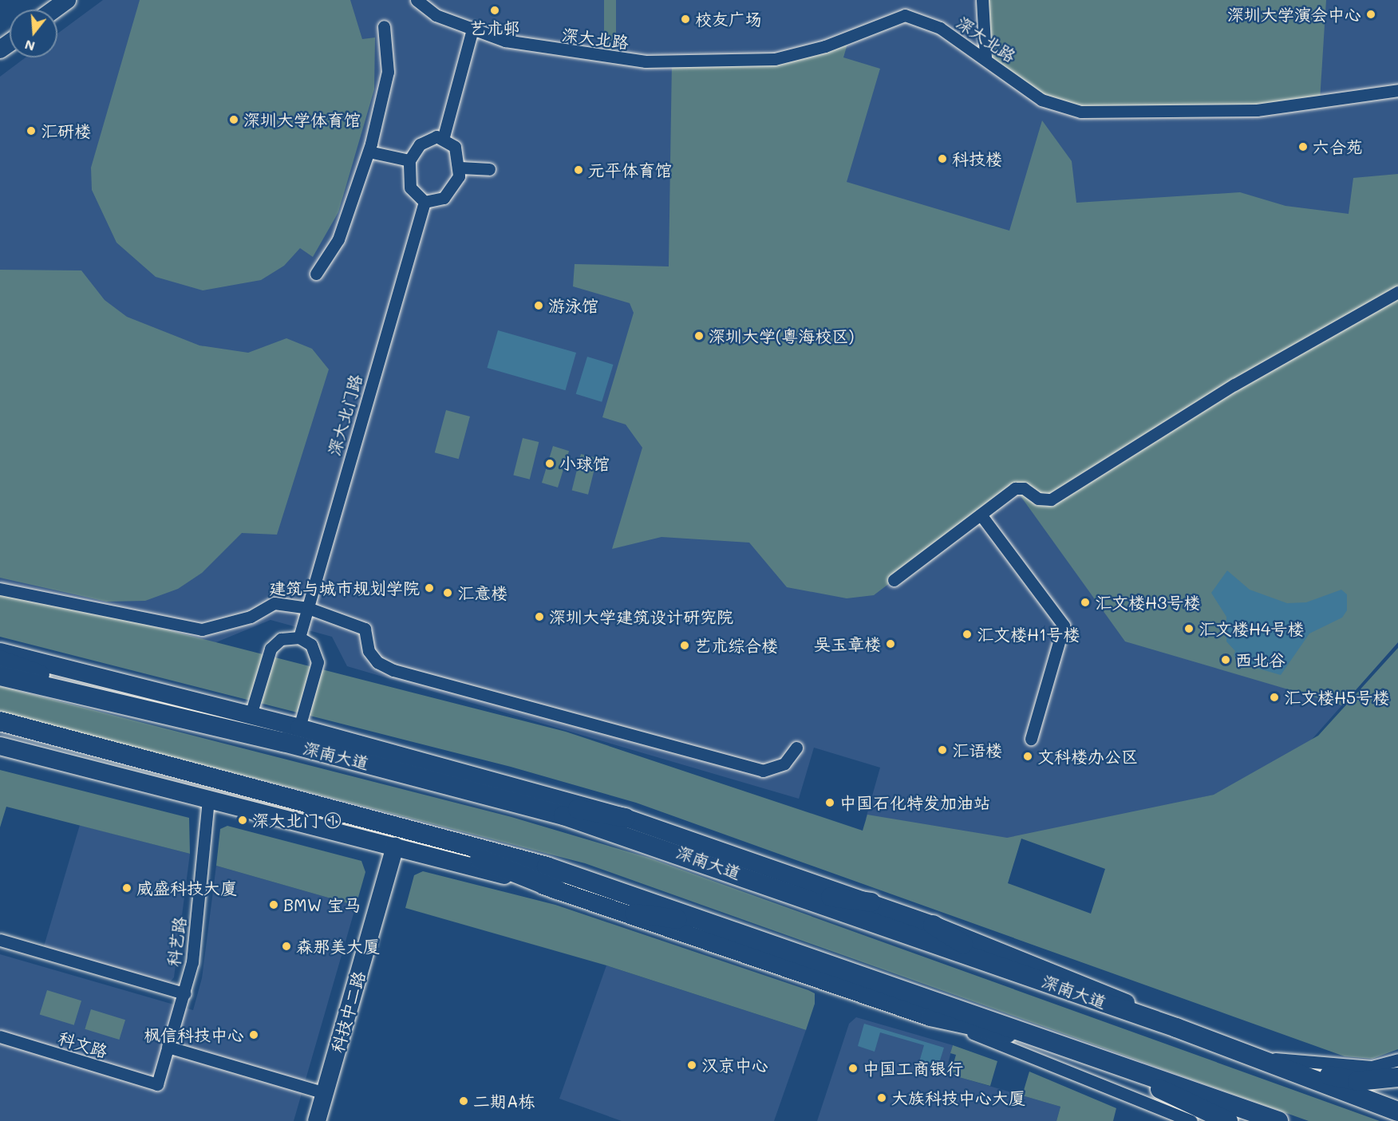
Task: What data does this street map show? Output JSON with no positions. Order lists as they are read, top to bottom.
{
  "streets": {
    "main road": ["深南大道", "科技中二路"],
    "street": [
      "深大北路",
      "深大北门路",
      "科艺路",
      "科文路"
    ]
  },
  "crossings": [
    ["科艺路", "科文路"]
  ],
  "places": [
    "艺术邨",
    "深圳大学演会中心",
    "校友广场",
    "深圳大学体育馆",
    "汇研楼",
    "六合苑",
    "科技楼",
    "元平体育馆",
    "游泳馆",
    "深圳大学(粤海校区)",
    "小球馆",
    "建筑与城市规划学院",
    "汇意楼",
    "汇文楼H3号楼",
    "深圳大学建筑设计研究院",
    "汇文楼H4号楼",
    "汇文楼H1号楼",
    "吴玉章楼",
    "艺术综合楼",
    "西北谷",
    "汇文楼H5号楼",
    "汇语楼",
    "文科楼办公区",
    "中国石化特发加油站",
    "深大北门 ①",
    "威盛科技大廈",
    "BMW 宝马",
    "森那美大厦",
    "枫信科技中心",
    "汉京中心",
    "中国工商银行",
    "大族科技中心大厦",
    "二期A栋"
  ],
  "north": "bottom"
}
